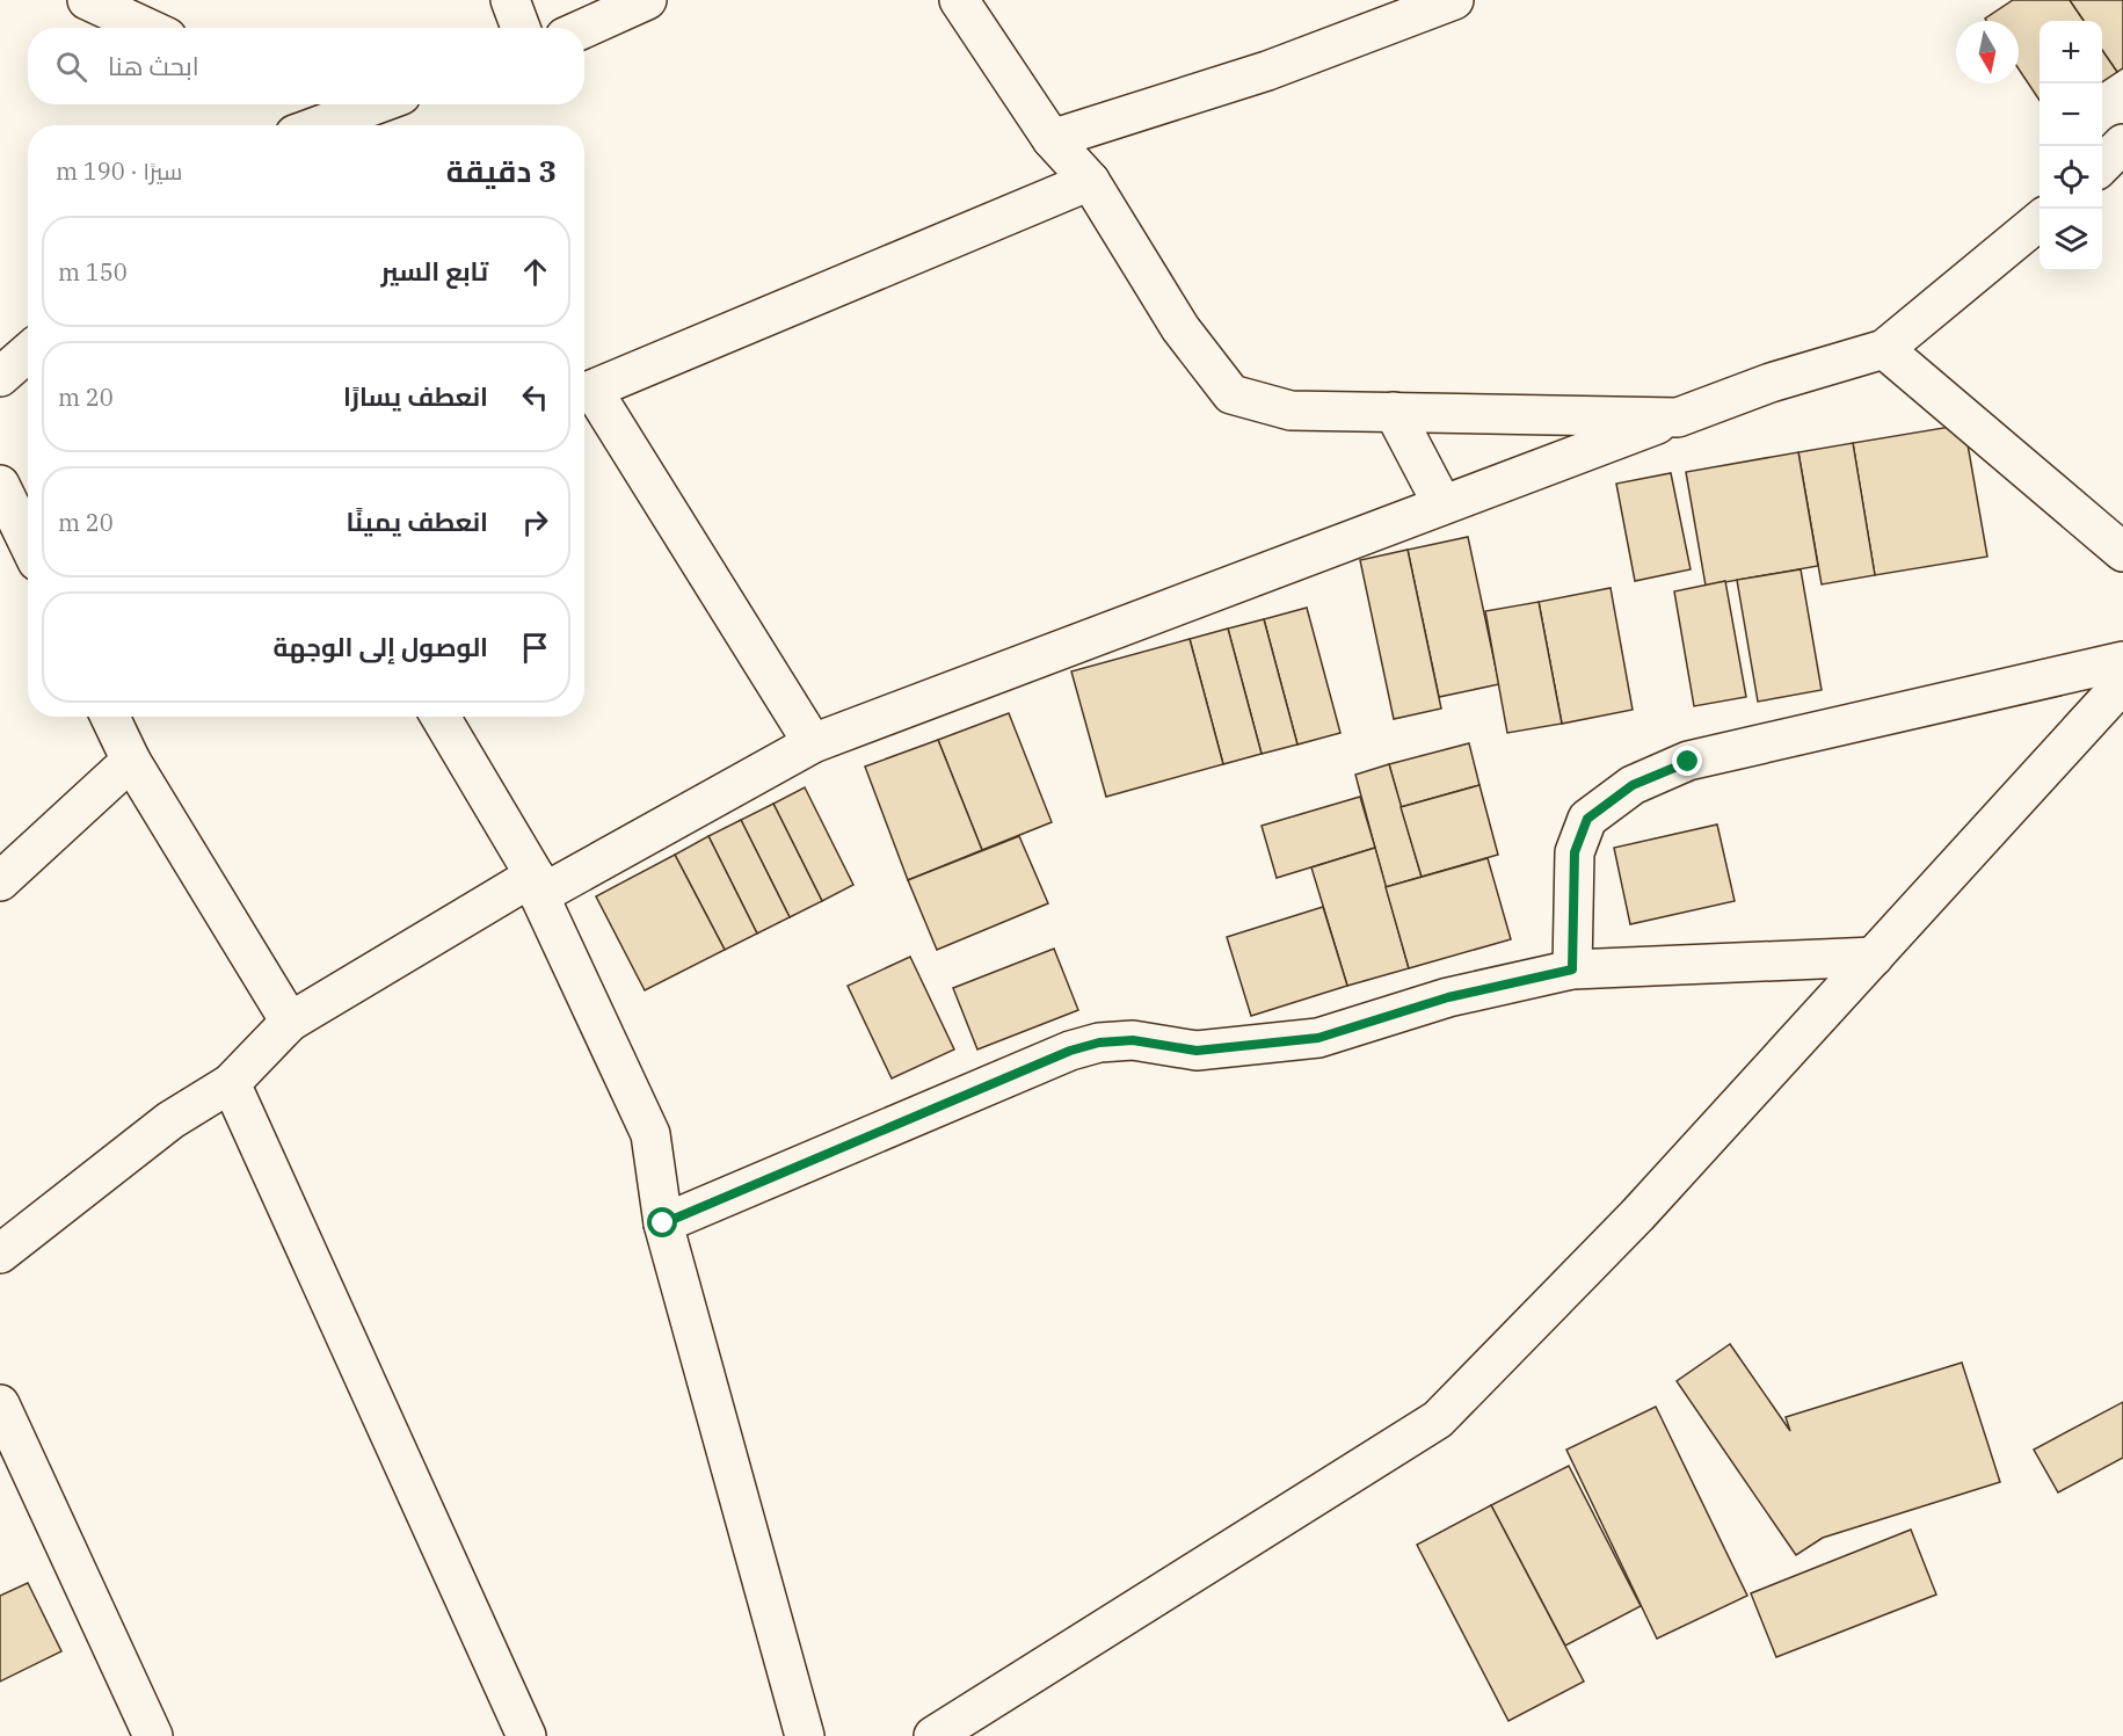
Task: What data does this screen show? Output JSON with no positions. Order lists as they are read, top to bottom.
{
  "north": "bottom",
  "page": {
    "map_buttons": ["+", "−"],
    "search": "ابحث هنا",
    "heading": ["3 دقيقة", "سيرًا · 190 m"],
    "list": [
      ["تابع السير", "150 m"],
      ["انعطف يسارًا", "20 m"],
      ["انعطف يمينًا", "20 m"],
      "الوصول إلى الوجهة"
    ]
  }
}
